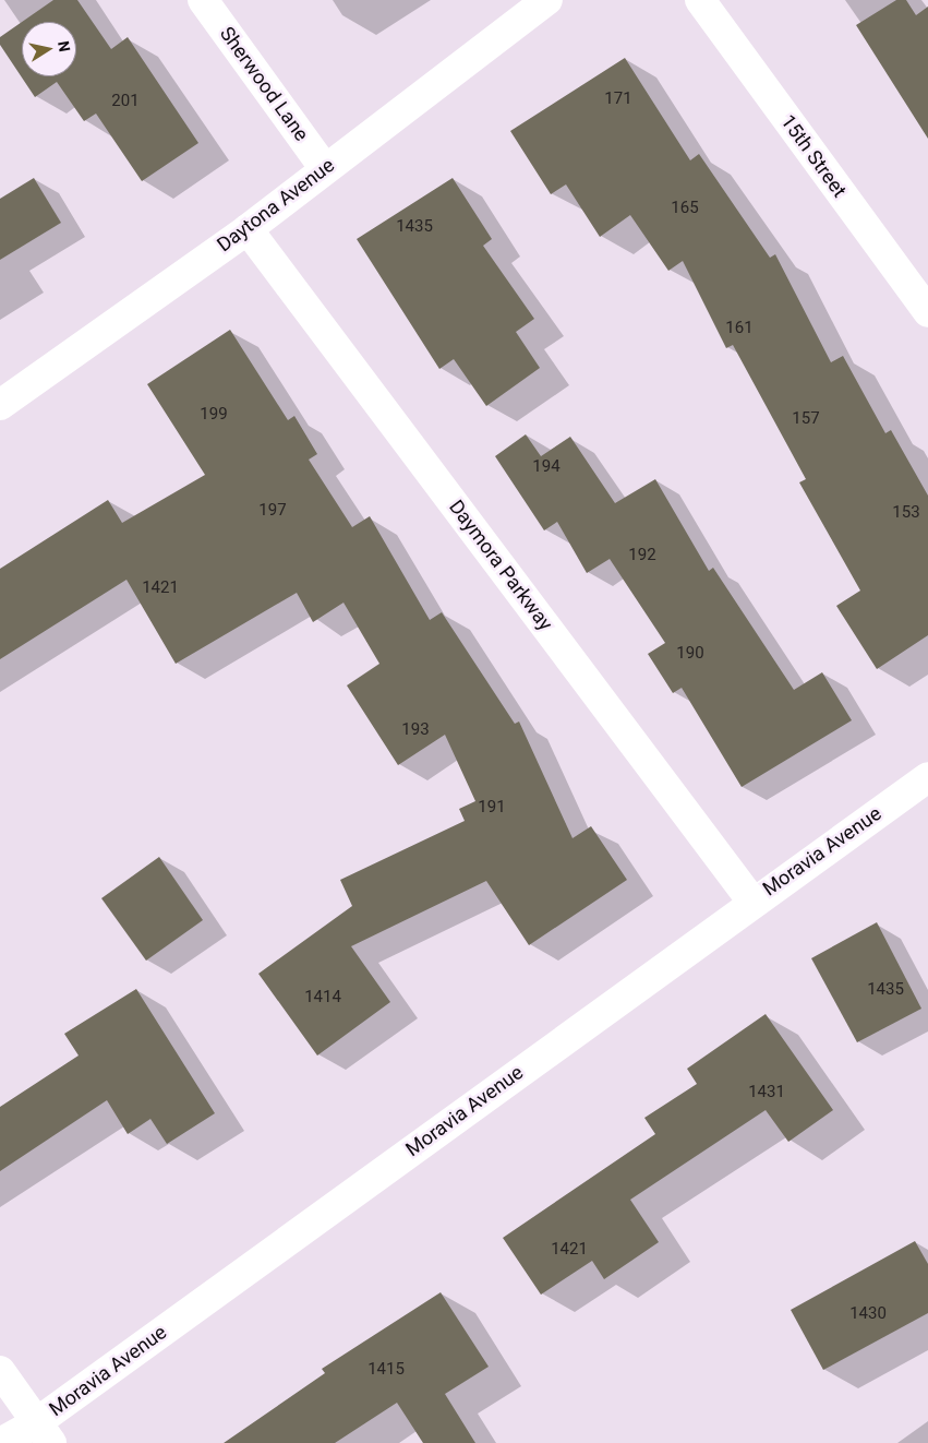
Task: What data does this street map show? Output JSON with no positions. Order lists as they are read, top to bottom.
{
  "streets": {
    "street": [
      "Sherwood Lane",
      "15th Street",
      "Daytona Avenue",
      "Daymora Parkway",
      "Moravia Avenue"
    ]
  },
  "crossings": [
    ["Sherwood Lane", "Daytona Avenue"],
    ["Daytona Avenue", "Daymora Parkway"],
    ["Daymora Parkway", "Moravia Avenue"]
  ],
  "house_numbers": [
    "171",
    "201",
    "165",
    "1435",
    "161",
    "199",
    "157",
    "194",
    "197",
    "153",
    "192",
    "1421",
    "190",
    "193",
    "191",
    "1435",
    "1414",
    "1431",
    "1421",
    "1430",
    "1415"
  ],
  "north": "right"
}
